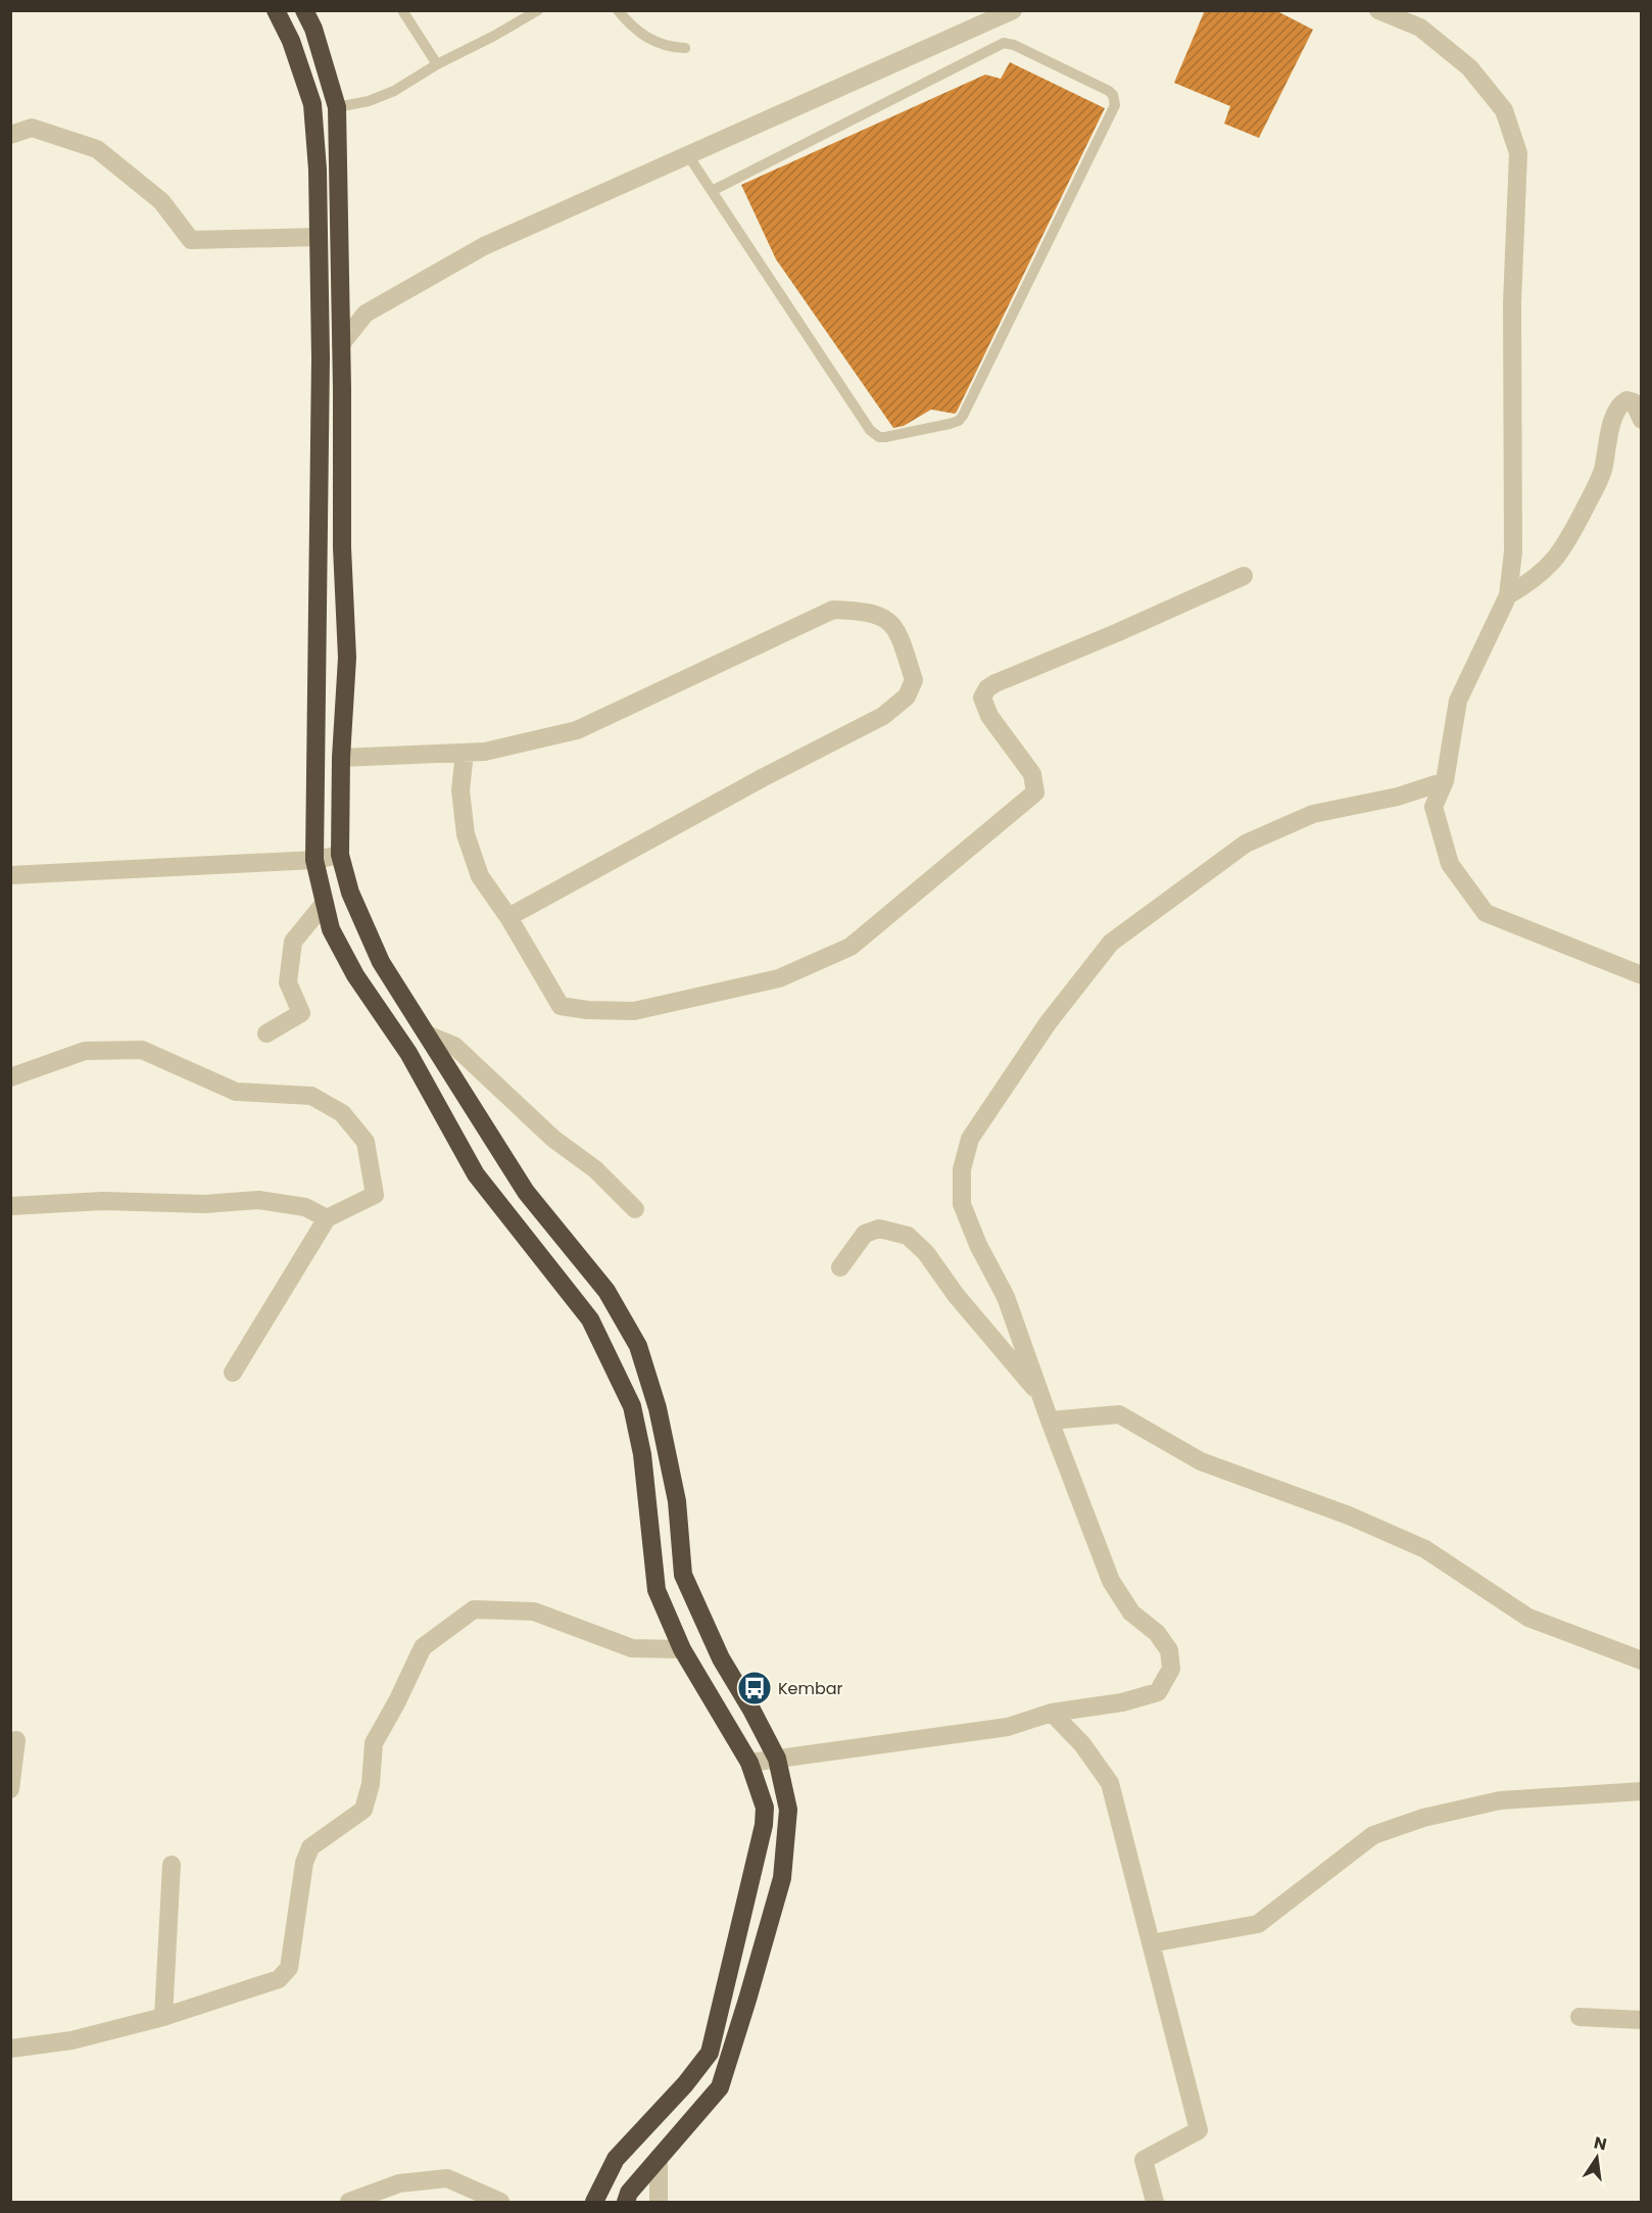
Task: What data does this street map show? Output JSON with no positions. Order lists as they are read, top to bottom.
{
  "places": {
    "bus stop": ["Kembar"]
  },
  "north": "top"
}
